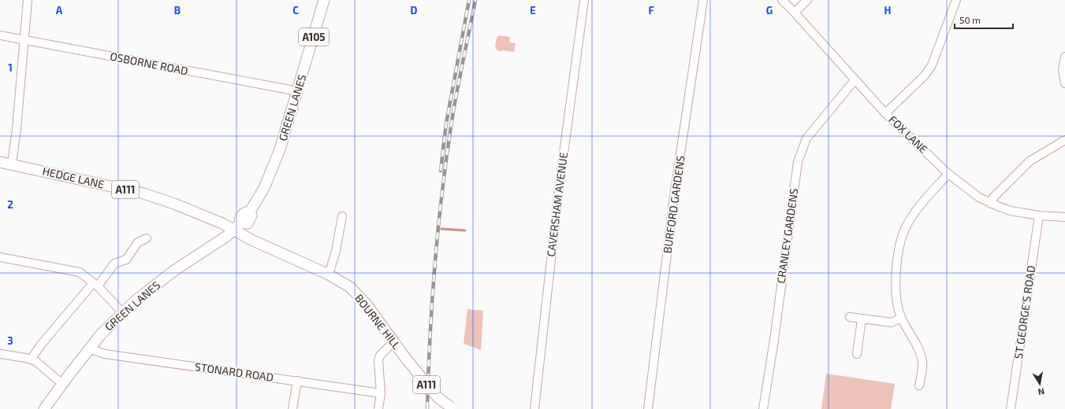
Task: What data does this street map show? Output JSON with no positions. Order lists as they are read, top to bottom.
{
  "streets": {
    "main road": [
      "A105",
      "GREEN LANES",
      "HEDGE LANE",
      "A111",
      "BOURNE HILL"
    ],
    "street": [
      "OSBORNE ROAD",
      "FOX LANE",
      "CAVERSHAM AVENUE",
      "BURFORD GARDENS",
      "CRANLEY GARDENS",
      "ST GEORGE'S ROAD",
      "STONARD ROAD"
    ]
  },
  "crossings": [
    ["OSBORNE ROAD", "GREEN LANES"],
    ["GREEN LANES", "HEDGE LANE"],
    ["GREEN LANES", "BOURNE HILL"],
    ["GREEN LANES", "STONARD ROAD"],
    ["FOX LANE", "CRANLEY GARDENS"],
    ["FOX LANE", "ST GEORGE'S ROAD"],
    ["HEDGE LANE", "BOURNE HILL"]
  ],
  "scale_bar": "50 m",
  "north": "bottom",
  "grid": {
    "columns": [
      "A",
      "B",
      "C",
      "D",
      "E",
      "F",
      "G",
      "H"
    ],
    "rows": ["1", "2", "3"]
  }
}
